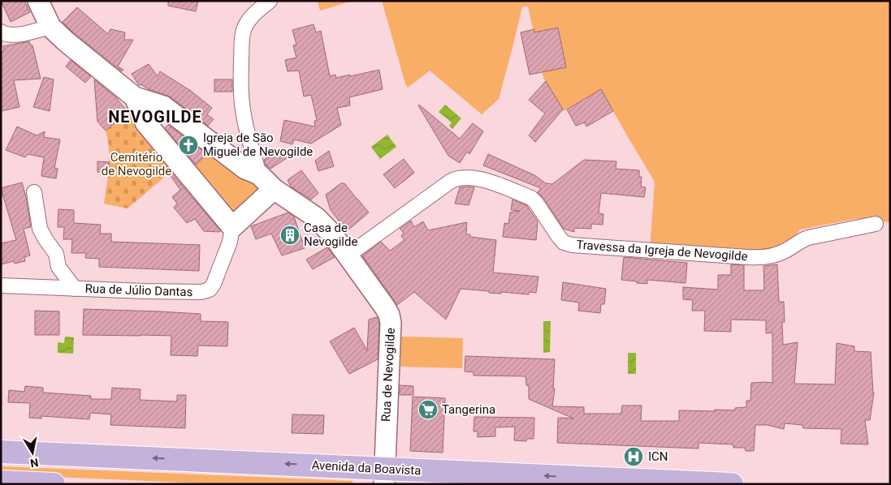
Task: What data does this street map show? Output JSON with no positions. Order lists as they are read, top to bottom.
{
  "streets": {
    "main road": ["Avenida da Boavista"],
    "street": ["Travessa da Igreja de Nevogilde", "Rua de Júlio Dantas", "Rua de Nevogilde"]
  },
  "crossings": [
    ["Travessa da Igreja de Nevogilde", "Rua de Nevogilde"],
    ["Rua de Nevogilde", "Avenida da Boavista"]
  ],
  "one_way": ["Avenida da Boavista"],
  "districts": ["NEVOGILDE"],
  "parks": ["Cemitério de Nevogilde"],
  "places": {
    "church": ["Igreja de São Miguel de Nevogilde"],
    "building": ["Casa de Nevogilde"],
    "supermarket": ["Tangerina"],
    "hospital": ["ICN"]
  },
  "north": "bottom"
}
